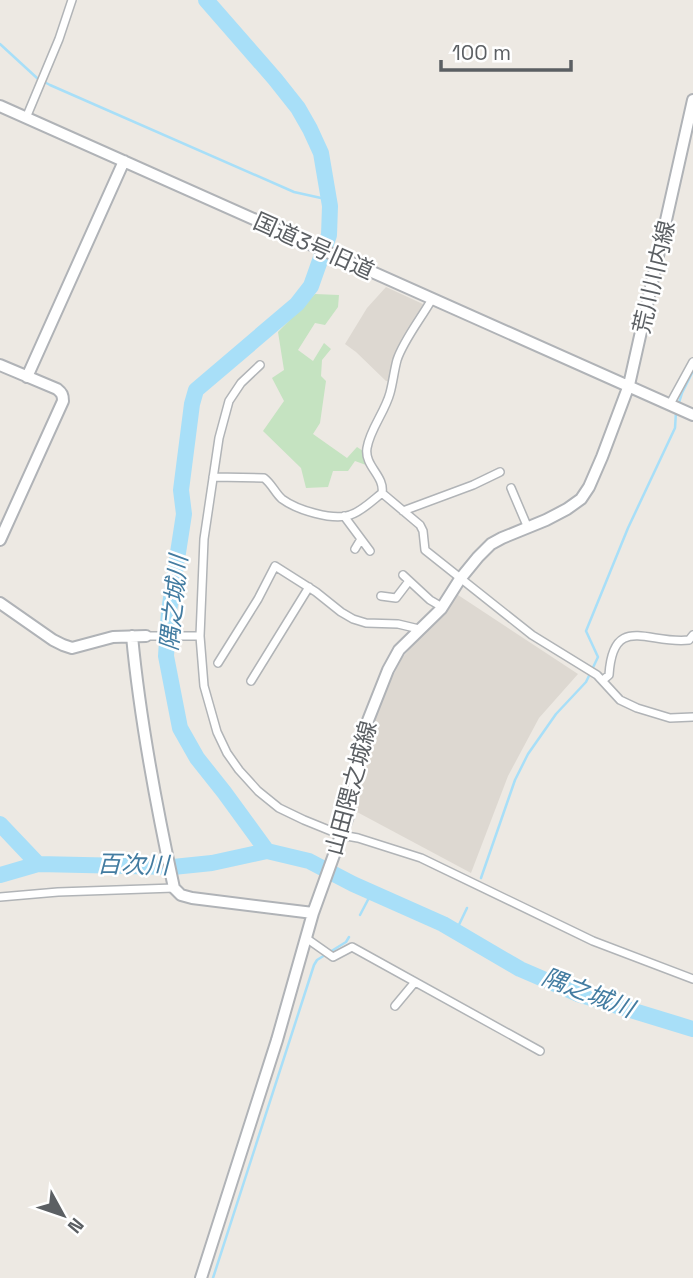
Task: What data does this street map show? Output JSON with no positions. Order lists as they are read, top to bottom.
{
  "streets": {
    "street": ["国道3号旧道", "荒川川内線", "山田隈之城線"]
  },
  "crossings": [
    ["国道3号旧道", "荒川川内線"],
    ["国道3号旧道", "山田隈之城線"],
    ["荒川川内線", "山田隈之城線"]
  ],
  "water": ["隅之城川", "百次川"],
  "scale_bar": "100 m",
  "north": "bottom right"
}
